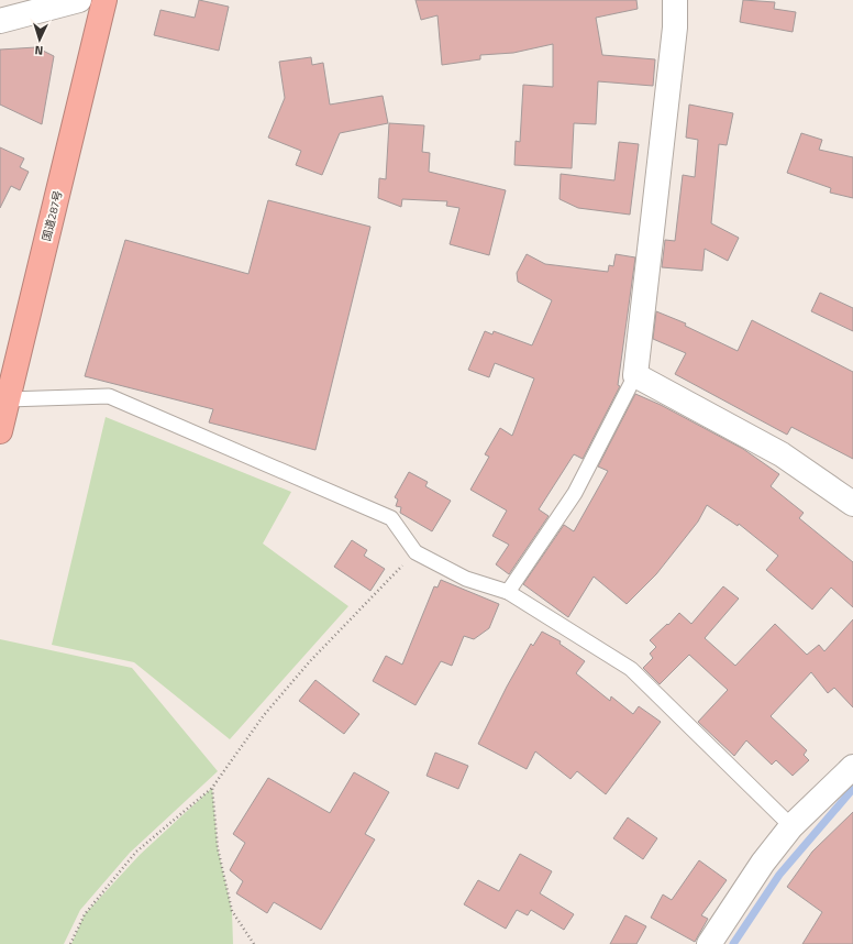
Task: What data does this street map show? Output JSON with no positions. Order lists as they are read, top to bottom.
{
  "streets": {
    "highway": ["国道287号"]
  },
  "north": "bottom"
}
